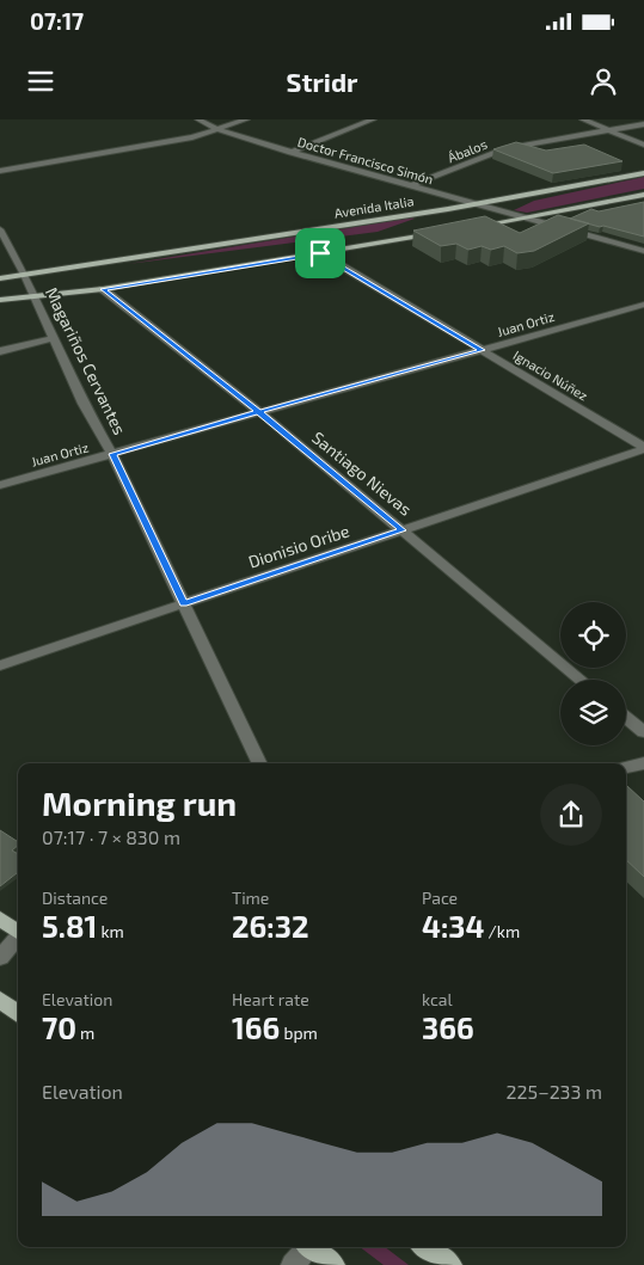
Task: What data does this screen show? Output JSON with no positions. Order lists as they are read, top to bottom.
{
  "streets": {
    "main road": ["Avenida Italia"],
    "street": [
      "Ábalos",
      "Doctor Francisco Simón",
      "Juan Ortiz",
      "Magariños Cervantes",
      "Ignacio Núñez",
      "Santiago Nievas",
      "Dionisio Oribe"
    ]
  },
  "crossings": [
    ["Ábalos", "Doctor Francisco Simón"],
    ["Doctor Francisco Simón", "Avenida Italia"],
    ["Avenida Italia", "Magariños Cervantes"],
    ["Juan Ortiz", "Magariños Cervantes"],
    ["Juan Ortiz", "Ignacio Núñez"],
    ["Juan Ortiz", "Santiago Nievas"],
    ["Magariños Cervantes", "Dionisio Oribe"],
    ["Ignacio Núñez", "Dionisio Oribe"],
    ["Santiago Nievas", "Dionisio Oribe"]
  ],
  "page": {
    "status": "07:17",
    "header": "Stridr",
    "heading": ["Morning run", "07:17 · 7 × 830 m"],
    "stats": [
      ["Distance", "5.81 km"],
      ["Time", "26:32"],
      ["Pace", "4:34 /km"],
      ["Elevation", "70 m"],
      ["Heart rate", "166 bpm"],
      ["kcal", "366"]
    ],
    "chart": ["Elevation", "225–233 m"]
  }
}
